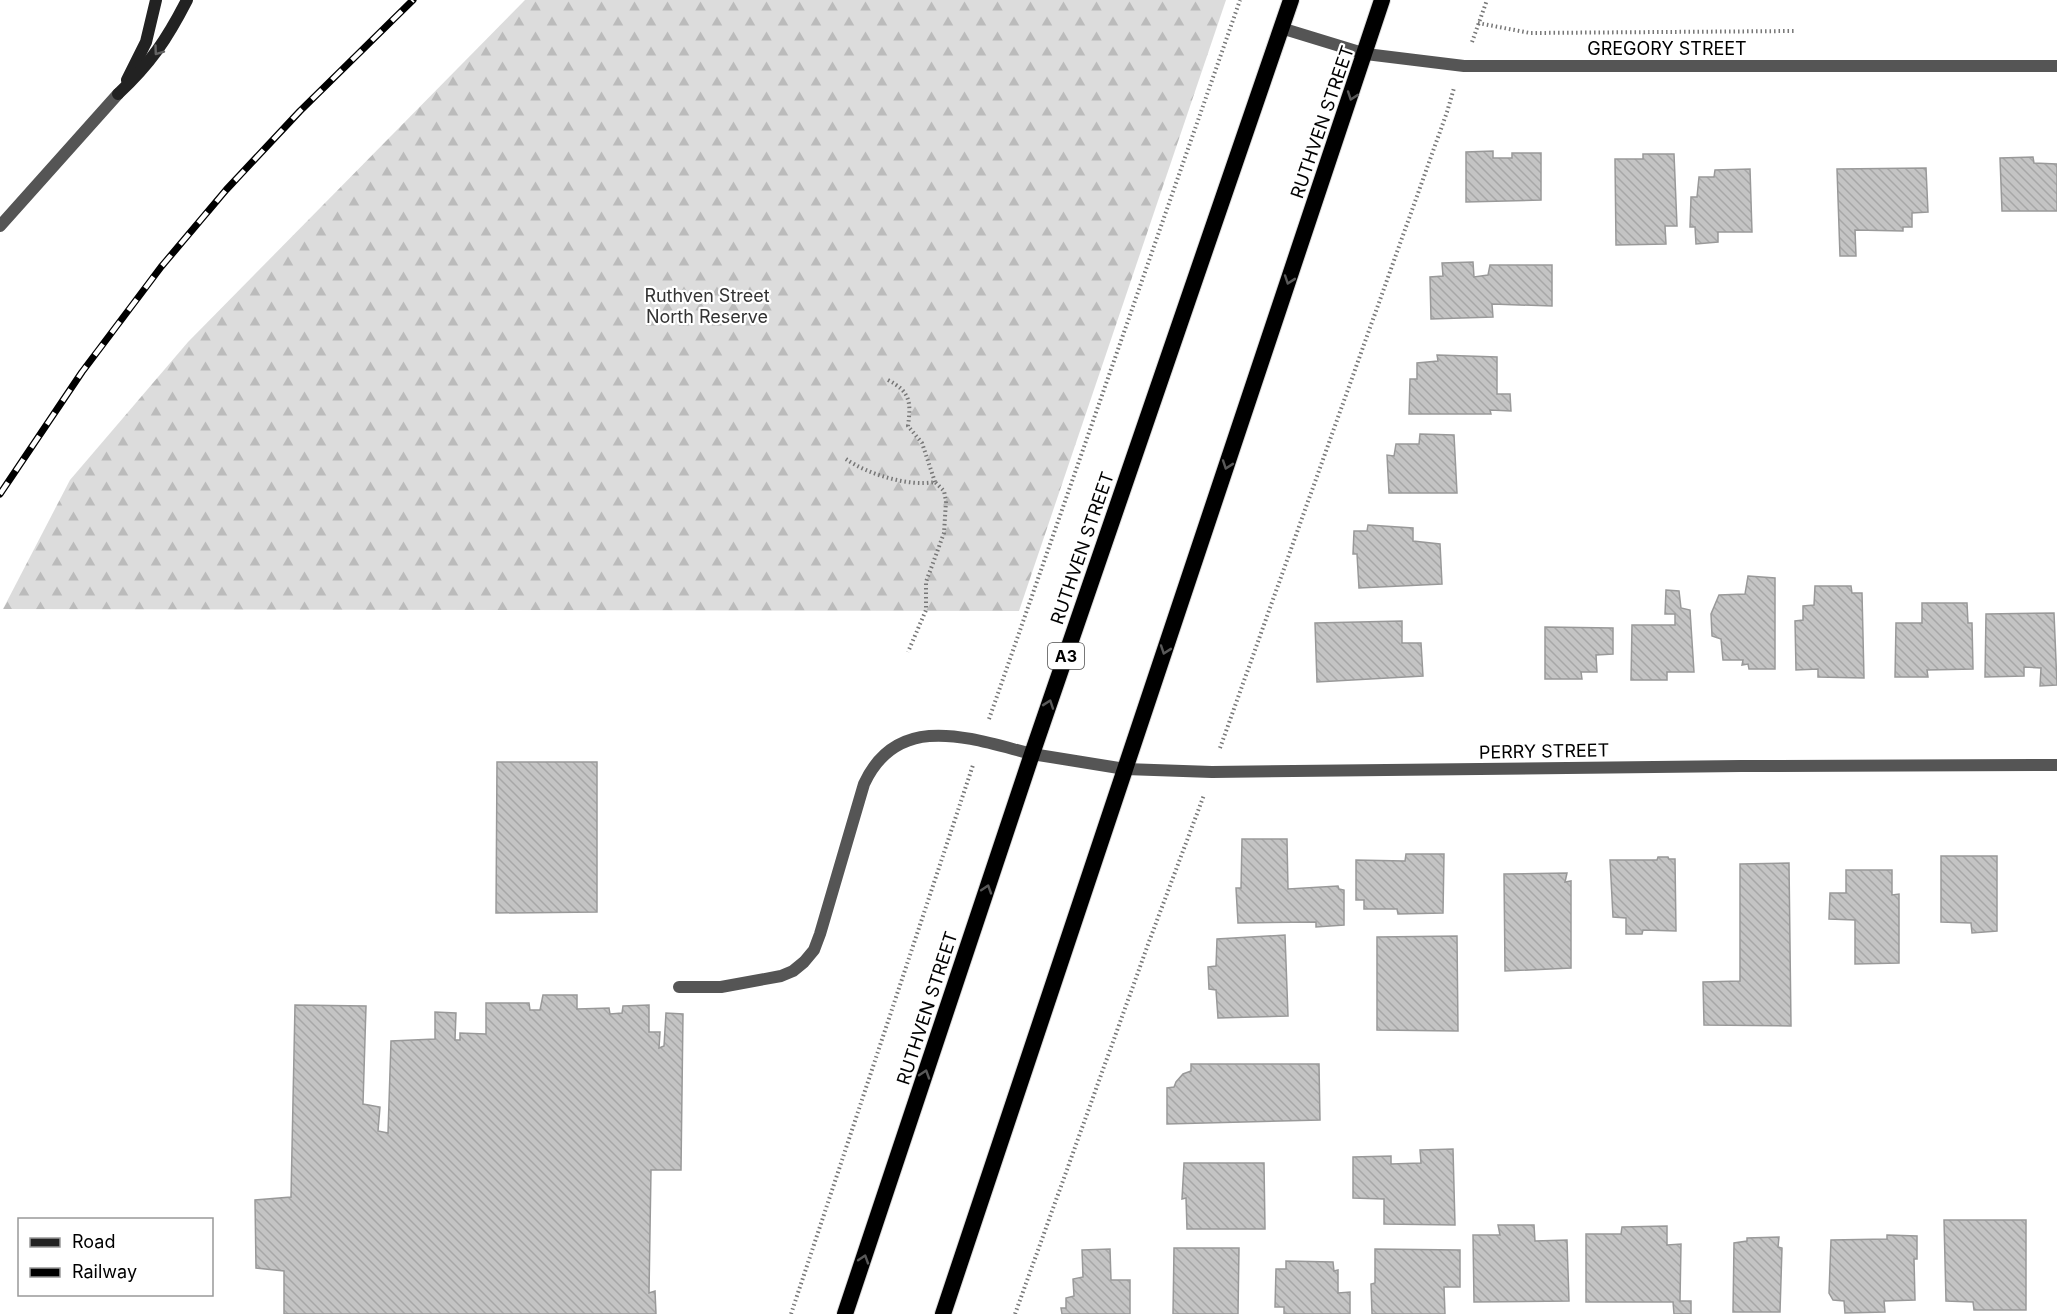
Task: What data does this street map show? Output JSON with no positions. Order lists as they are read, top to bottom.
{
  "streets": {
    "highway": ["RUTHVEN STREET", "A3"],
    "street": ["GREGORY STREET", "PERRY STREET"]
  },
  "crossings": [
    ["GREGORY STREET", "RUTHVEN STREET"],
    ["RUTHVEN STREET", "PERRY STREET"]
  ],
  "parks": ["Ruthven Street North Reserve"],
  "legend": ["Road", "Railway"]
}
